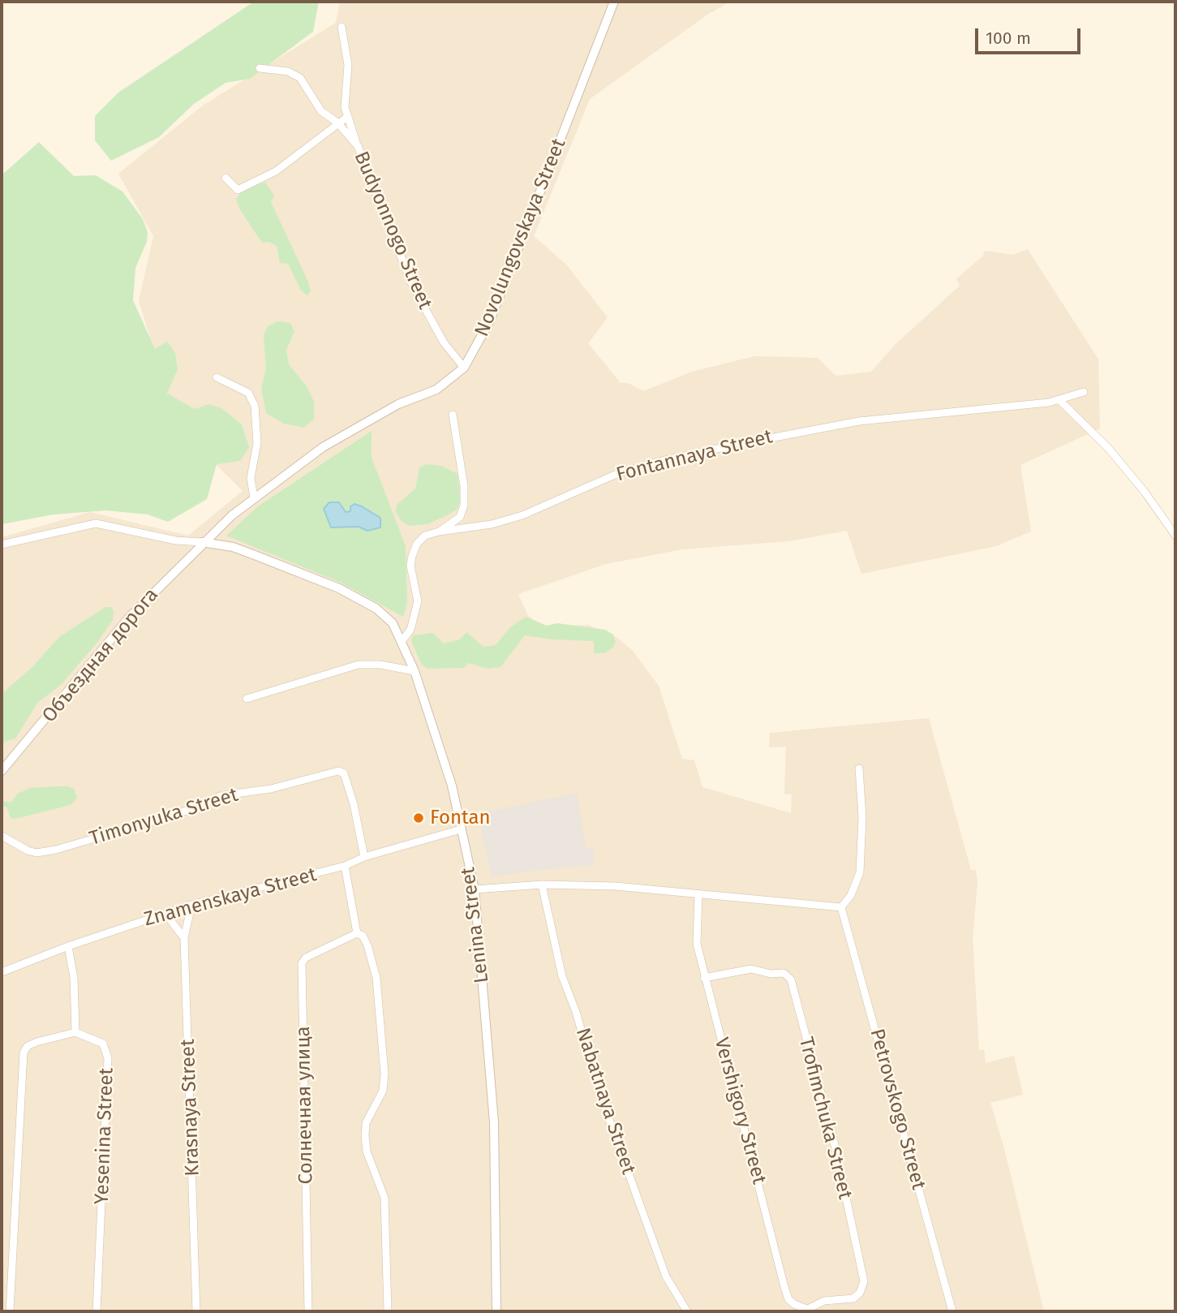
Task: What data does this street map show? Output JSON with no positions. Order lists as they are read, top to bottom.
{
  "streets": {
    "street": [
      "Budyonnogo Street",
      "Novolungovskaya Street",
      "Fontannaya Street",
      "Объездная дорога",
      "Timonyuka Street",
      "Znamenskaya Street",
      "Lenina Street",
      "Nabatnaya Street",
      "Солнечная улица",
      "Krasnaya Street",
      "Petrovskogo Street",
      "Vershigory Street",
      "Trofimchuka Street",
      "Yesenina Street"
    ]
  },
  "crossings": [
    ["Budyonnogo Street", "Novolungovskaya Street"],
    ["Novolungovskaya Street", "Объездная дорога"],
    ["Novolungovskaya Street", "Lenina Street"],
    ["Fontannaya Street", "Lenina Street"],
    ["Объездная дорога", "Lenina Street"],
    ["Timonyuka Street", "Znamenskaya Street"],
    ["Znamenskaya Street", "Lenina Street"],
    ["Znamenskaya Street", "Krasnaya Street"],
    ["Vershigory Street", "Trofimchuka Street"]
  ],
  "places": ["Fontan"],
  "scale_bar": "100 m"
}
